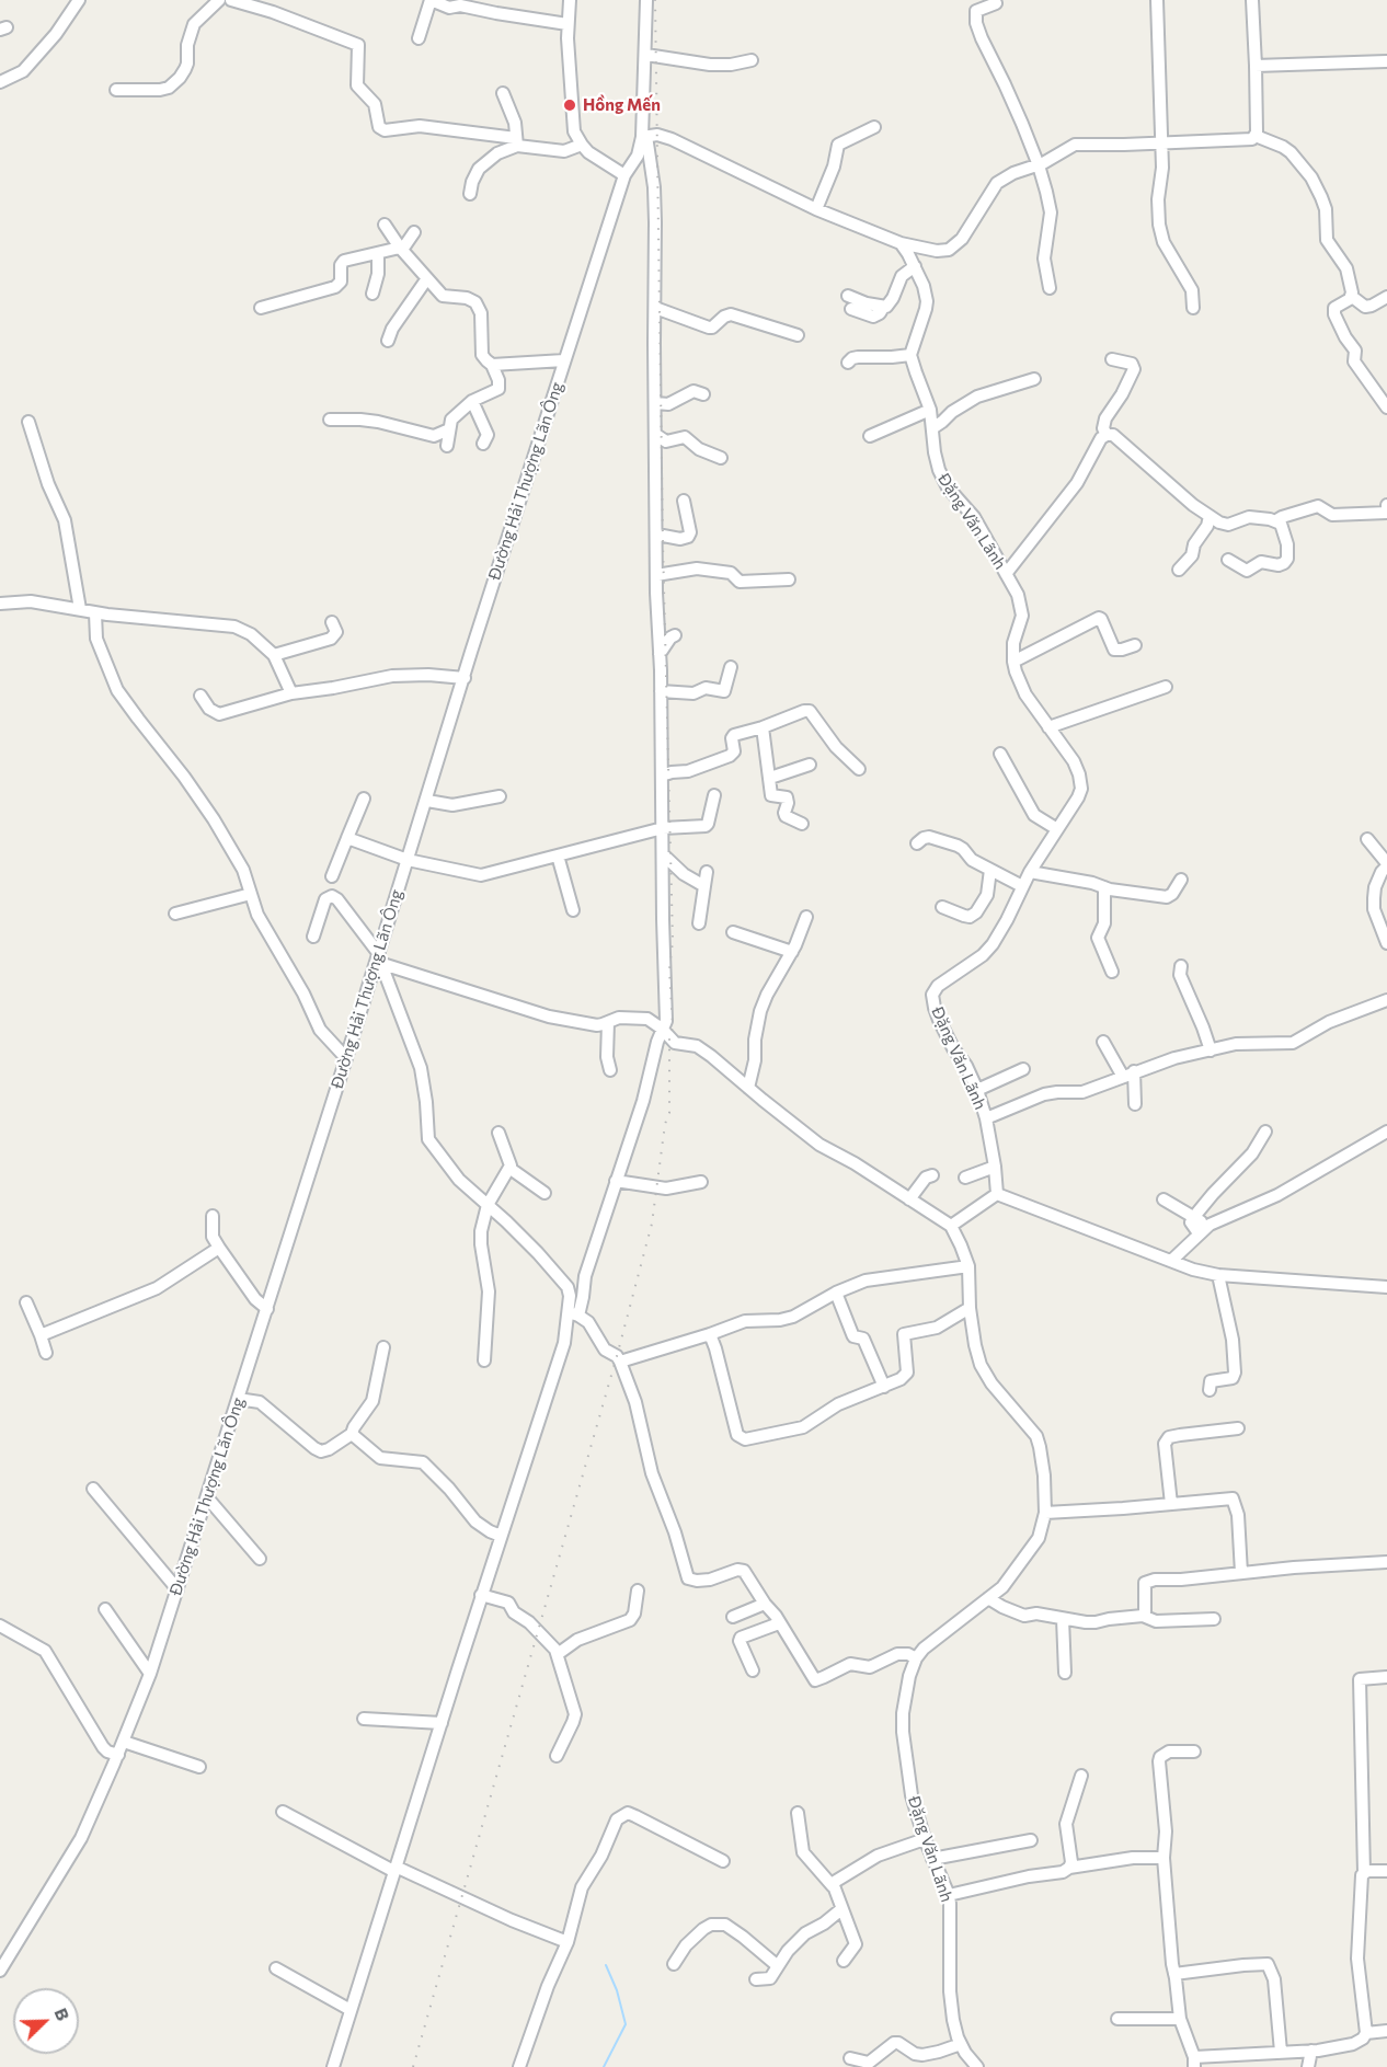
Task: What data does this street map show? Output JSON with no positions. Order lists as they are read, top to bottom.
{
  "streets": {
    "street": ["Đường Hải Thượng Lãn Ông", "Đặng Văn Lãnh"]
  },
  "places": ["Hồng Mến"],
  "north": "top right"
}
